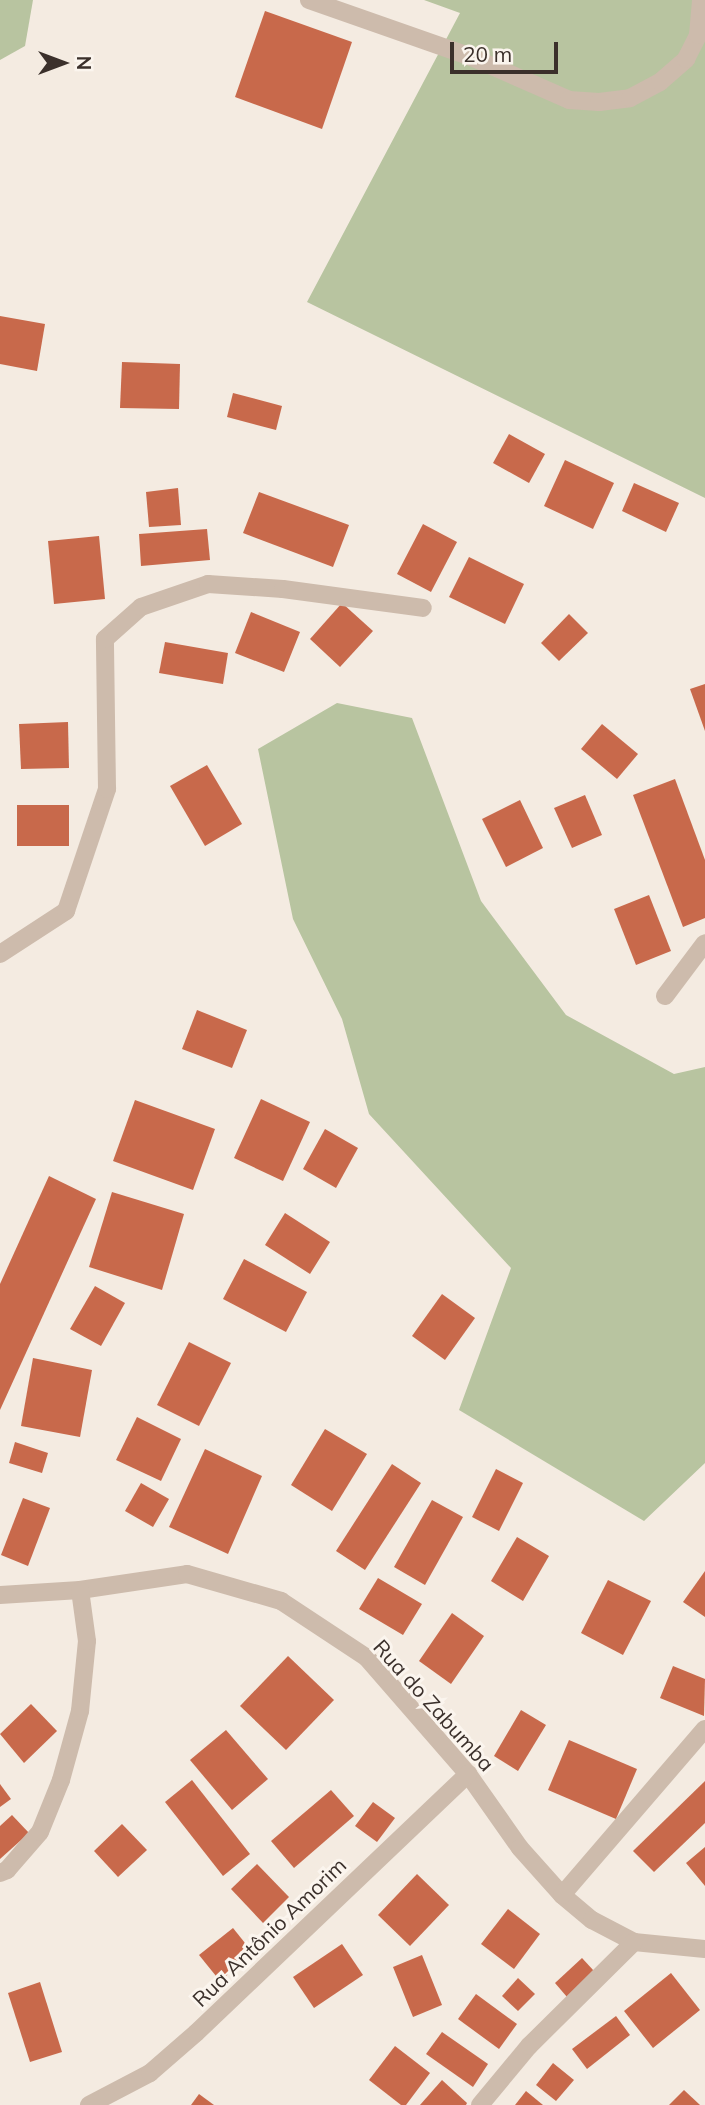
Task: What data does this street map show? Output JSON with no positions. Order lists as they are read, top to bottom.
{
  "streets": {
    "street": ["Rua do Zabumba", "Rua Antônio Amorim"]
  },
  "crossings": [
    ["Rua do Zabumba", "Rua Antônio Amorim"]
  ],
  "scale_bar": "20 m",
  "north": "right"
}
